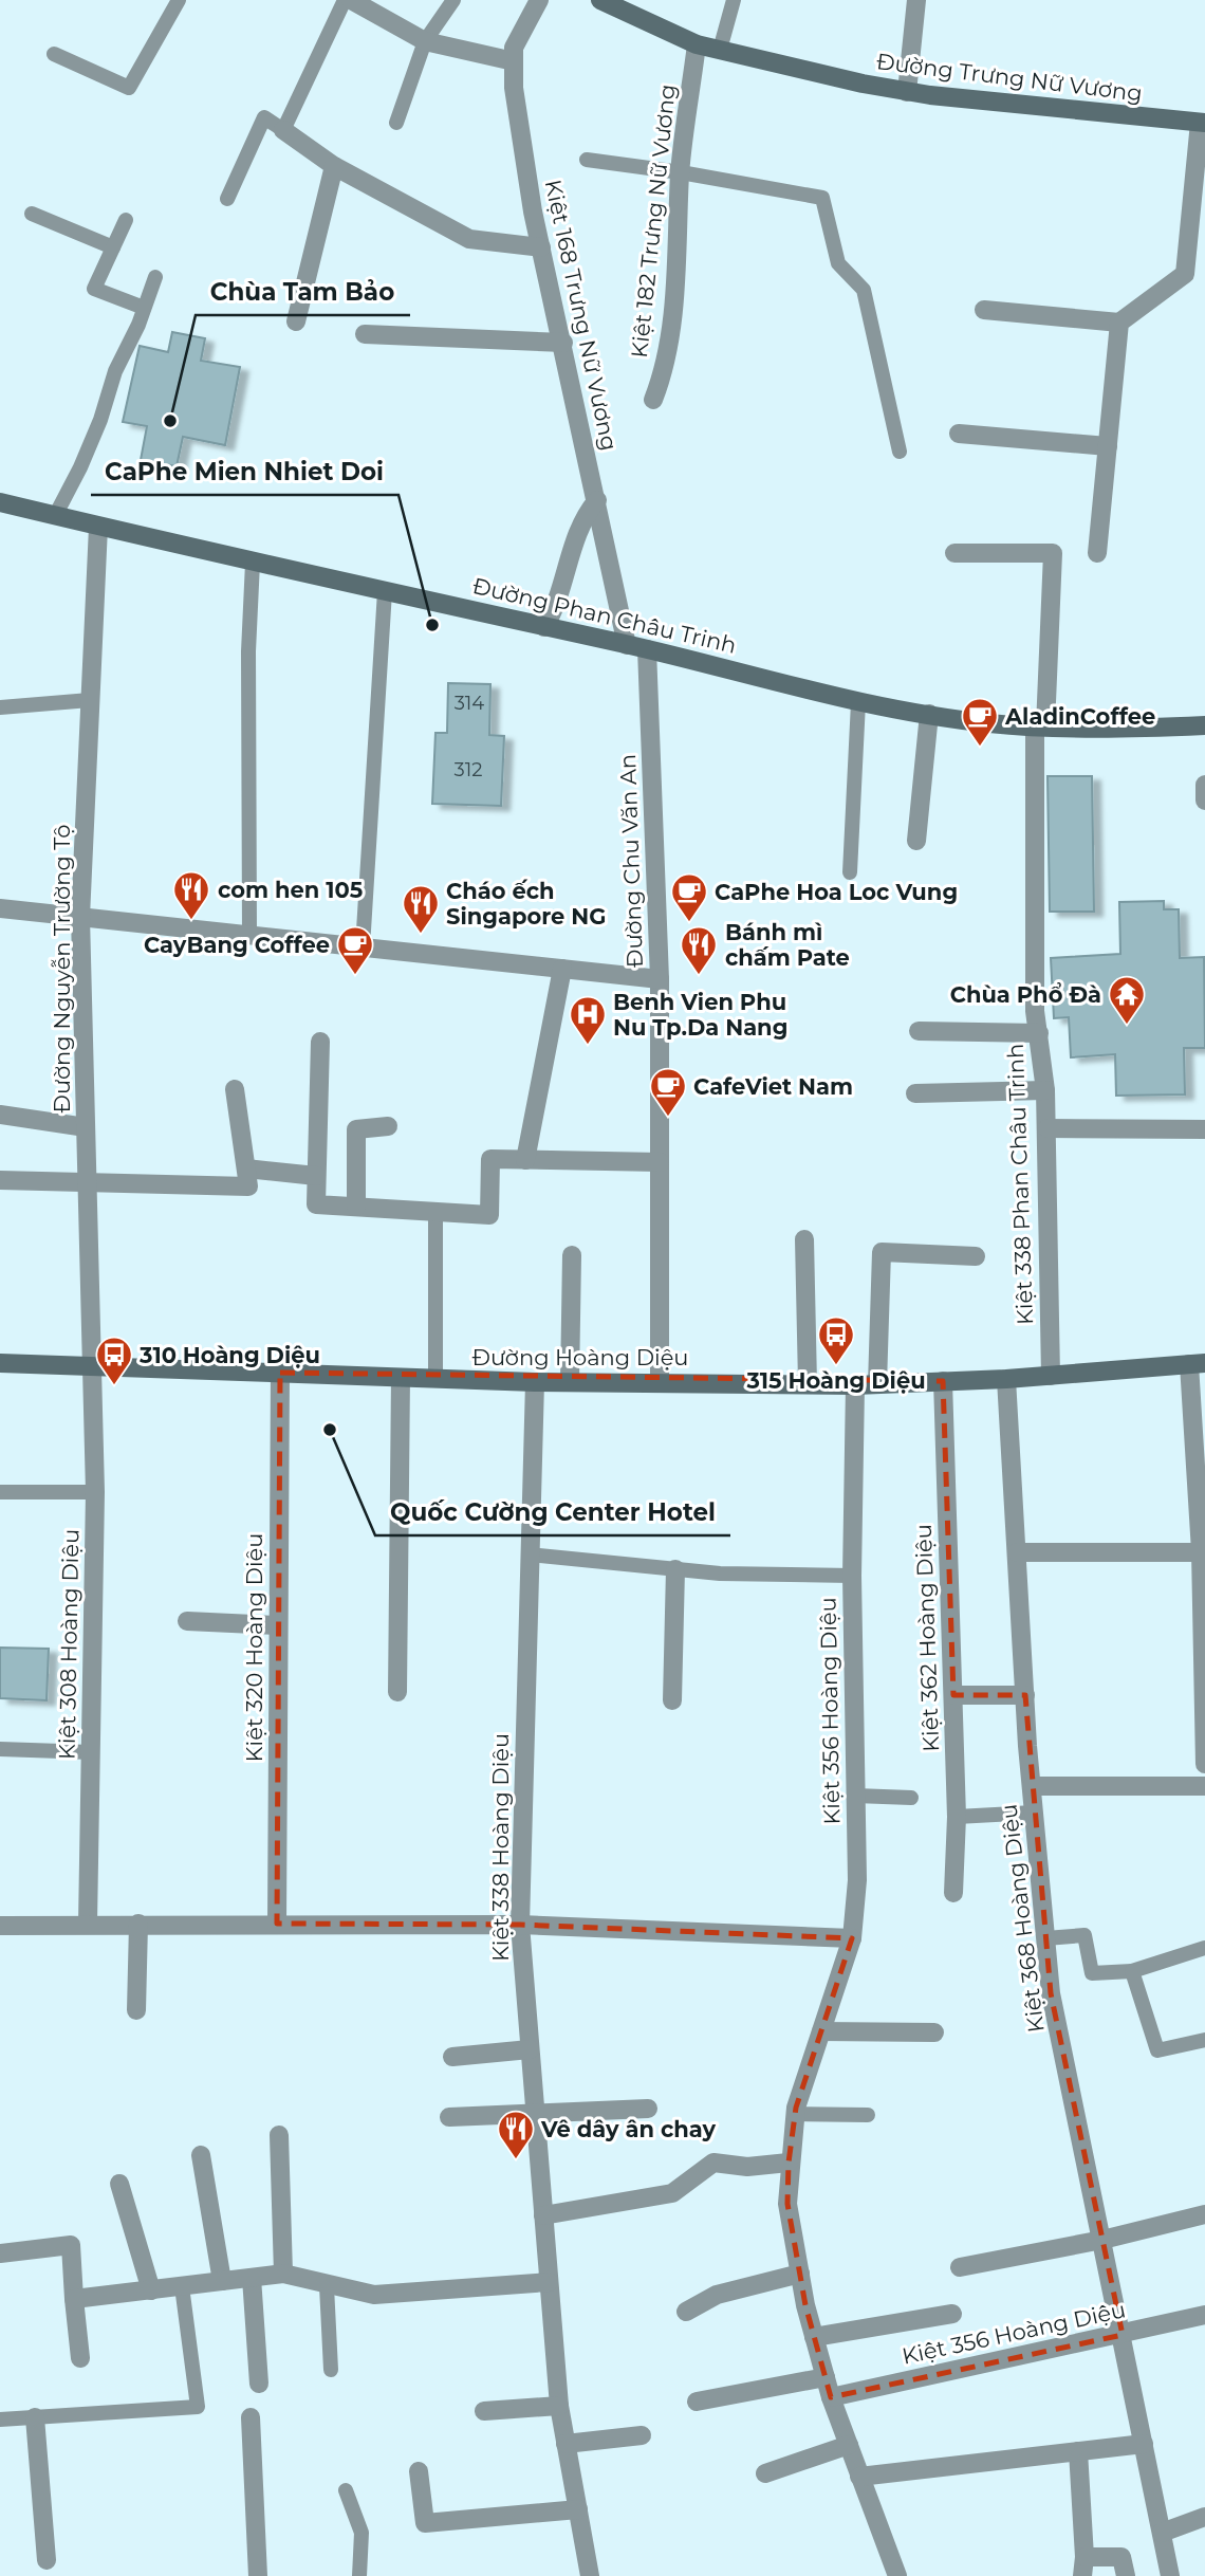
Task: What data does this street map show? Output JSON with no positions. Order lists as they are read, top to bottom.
{
  "streets": {
    "main road": ["Đường Trưng Nữ Vương", "Đường Phan Châu Trinh", "Đường Hoàng Diệu"],
    "street": [
      "Kiệt 182 Trưng Nữ Vương",
      "Kiệt 168 Trưng Nữ Vương",
      "Đường Chu Văn An",
      "Đường Nguyễn Trường Tộ",
      "Kiệt 338 Phan Châu Trinh",
      "Kiệt 362 Hoàng Diệu",
      "Kiệt 308 Hoàng Diệu",
      "Kiệt 320 Hoàng Diệu",
      "Kiệt 356 Hoàng Diệu",
      "Kiệt 338 Hoàng Diệu",
      "Kiệt 368 Hoàng Diệu"
    ]
  },
  "crossings": [
    ["Đường Trưng Nữ Vương", "Kiệt 182 Trưng Nữ Vương"],
    ["Kiệt 168 Trưng Nữ Vương", "Đường Phan Châu Trinh"],
    ["Đường Phan Châu Trinh", "Đường Chu Văn An"],
    ["Đường Phan Châu Trinh", "Đường Nguyễn Trường Tộ"],
    ["Đường Phan Châu Trinh", "Kiệt 338 Phan Châu Trinh"],
    ["Đường Chu Văn An", "Đường Hoàng Diệu"],
    ["Đường Nguyễn Trường Tộ", "Đường Hoàng Diệu"],
    ["Đường Nguyễn Trường Tộ", "Kiệt 308 Hoàng Diệu"],
    ["Kiệt 338 Phan Châu Trinh", "Đường Hoàng Diệu"],
    ["Đường Hoàng Diệu", "Kiệt 362 Hoàng Diệu"],
    ["Đường Hoàng Diệu", "Kiệt 308 Hoàng Diệu"],
    ["Đường Hoàng Diệu", "Kiệt 320 Hoàng Diệu"],
    ["Đường Hoàng Diệu", "Kiệt 356 Hoàng Diệu"],
    ["Đường Hoàng Diệu", "Kiệt 338 Hoàng Diệu"],
    ["Đường Hoàng Diệu", "Kiệt 368 Hoàng Diệu"],
    ["Kiệt 356 Hoàng Diệu", "Kiệt 368 Hoàng Diệu"]
  ],
  "places": {
    "other": ["Chùa Tam Bảo", "CaPhe Mien Nhiet Doi", "Quốc Cường Center Hotel"],
    "cafe": [
      "AladinCoffee",
      "CaPhe Hoa Loc Vung",
      "CayBang Coffee",
      "CafeViet Nam"
    ],
    "restaurant": [
      "com hen 105",
      "Cháo ếch Singapore NG",
      "Bánh mì chấm Pate",
      "Vê dây ân chay"
    ],
    "temple": ["Chùa Phổ Đà"],
    "hospital": ["Benh Vien Phu Nu Tp.Da Nang"],
    "bus stop": ["315 Hoàng Diệu", "310 Hoàng Diệu"]
  },
  "house_numbers": ["314", "312"]
}
